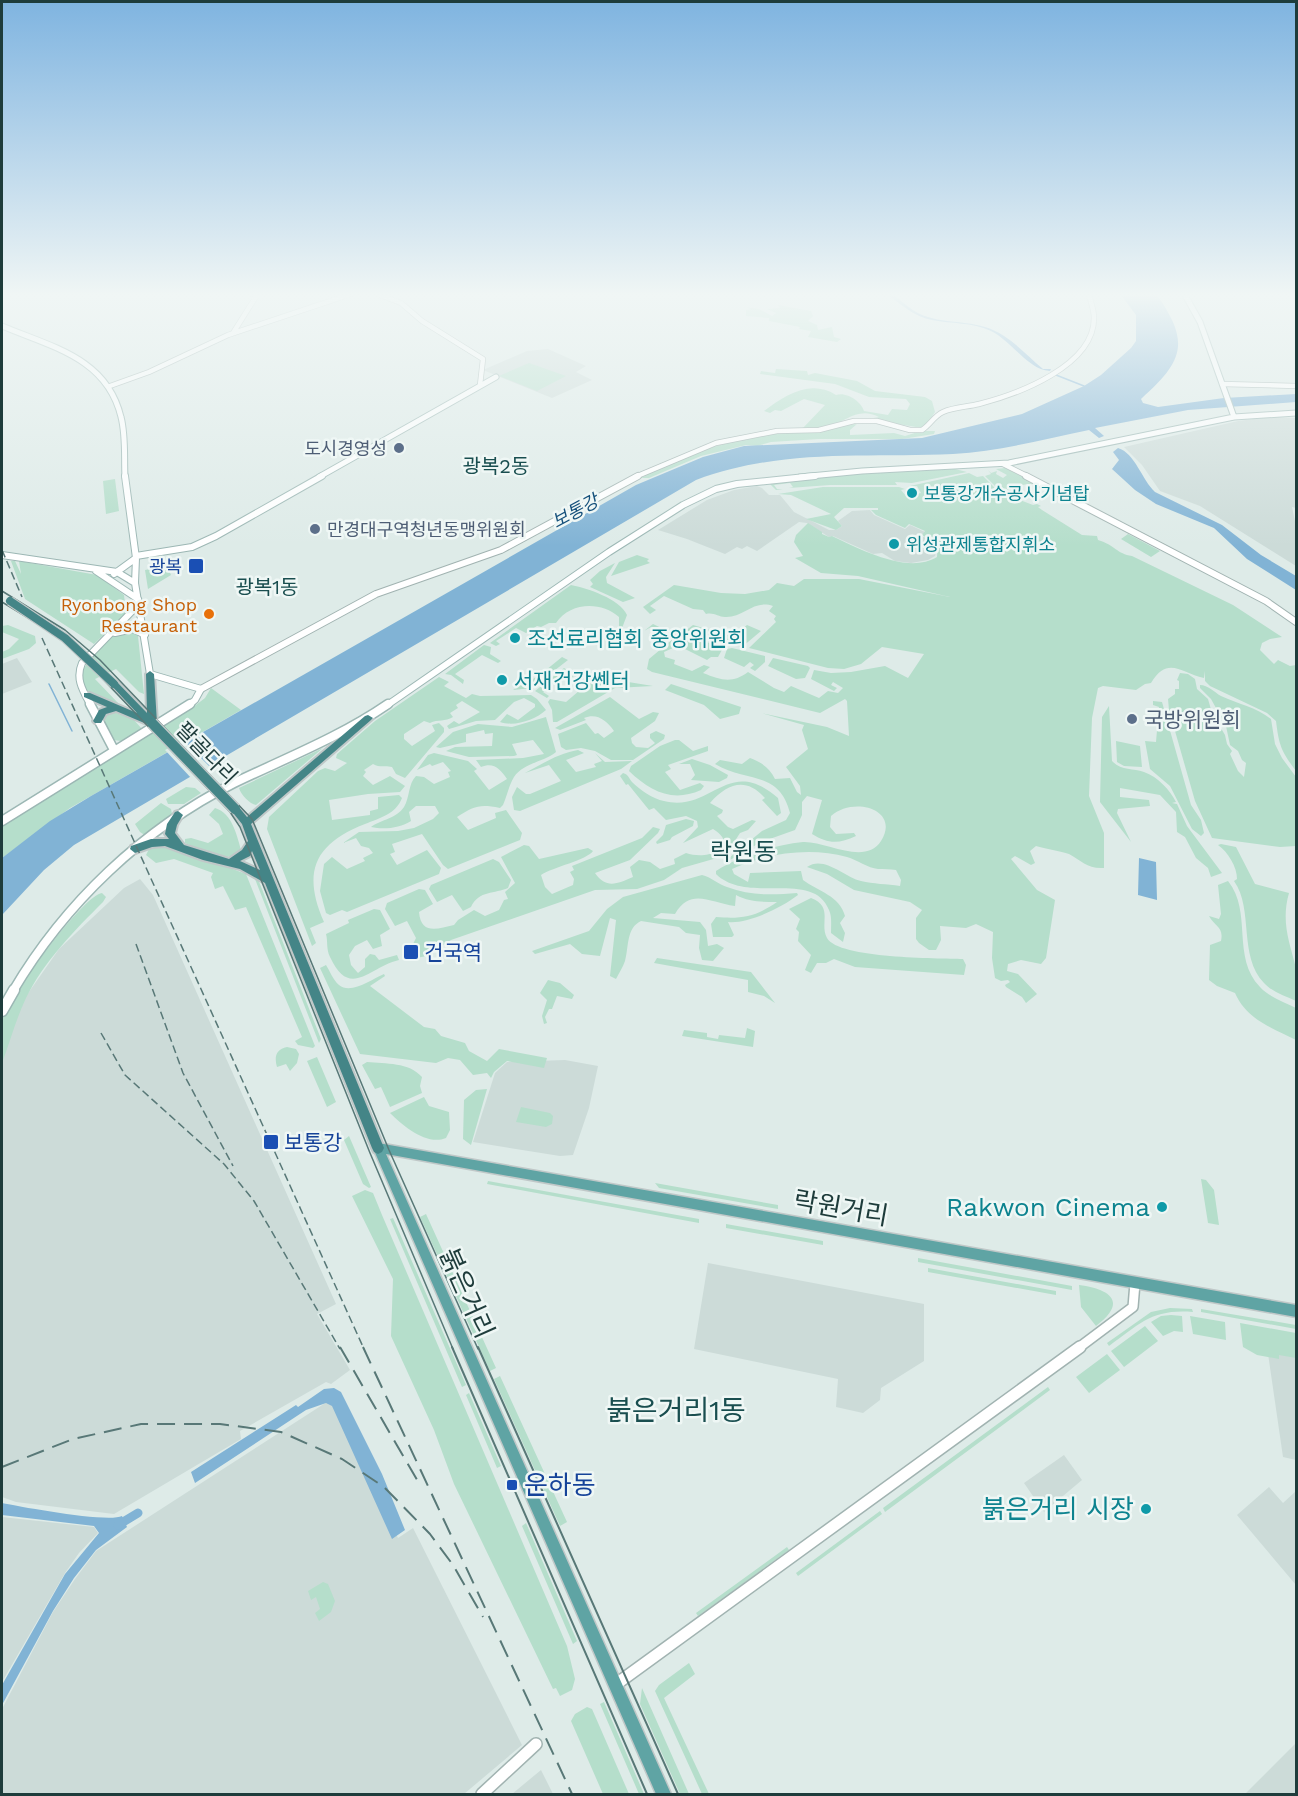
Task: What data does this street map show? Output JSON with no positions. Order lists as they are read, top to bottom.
{
  "streets": {
    "highway": ["팔골다리", "붉은거리"],
    "main road": ["락원거리"]
  },
  "crossings": [
    ["팔골다리", "붉은거리"],
    ["락원거리", "붉은거리"]
  ],
  "districts": [
    "광복2동",
    "광복1동",
    "락원동",
    "붉은거리1동"
  ],
  "water": ["보통강"],
  "places": {
    "other": [
      "도시경영성",
      "보통강개수공사기념탑",
      "만경대구역청년동맹위원회",
      "위성관제통합지휘소",
      "Ryonbong Shop Restaurant",
      "조선료리협회 중앙위원회",
      "서재건강쎈터",
      "국방위원회",
      "Rakwon Cinema",
      "붉은거리 시장"
    ],
    "transit": [
      "광복",
      "건국역",
      "보통강",
      "운하동"
    ]
  }
}
